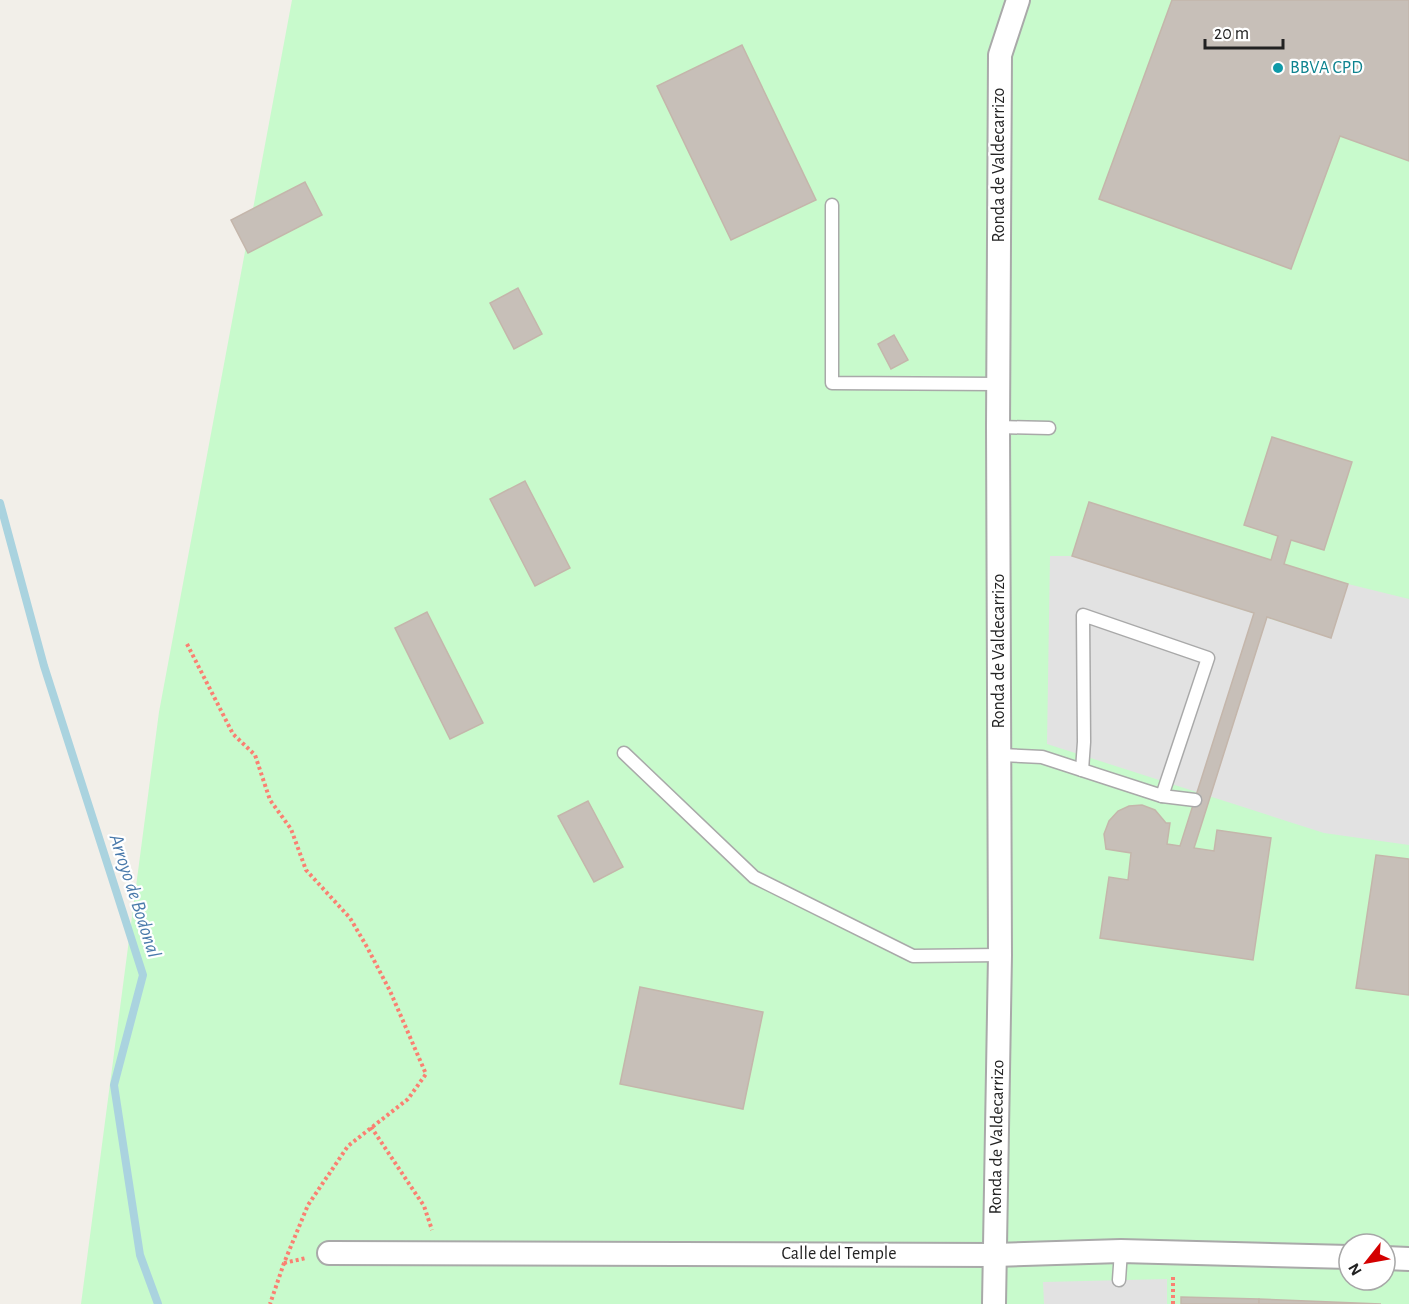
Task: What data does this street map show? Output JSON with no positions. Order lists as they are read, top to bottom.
{
  "streets": {
    "street": ["Ronda de Valdecarrizo", "Calle del Temple"]
  },
  "crossings": [
    ["Ronda de Valdecarrizo", "Calle del Temple"]
  ],
  "water": ["Arroyo de Bodonal"],
  "places": ["BBVA CPD"],
  "scale_bar": "20 m",
  "north": "bottom left"
}
